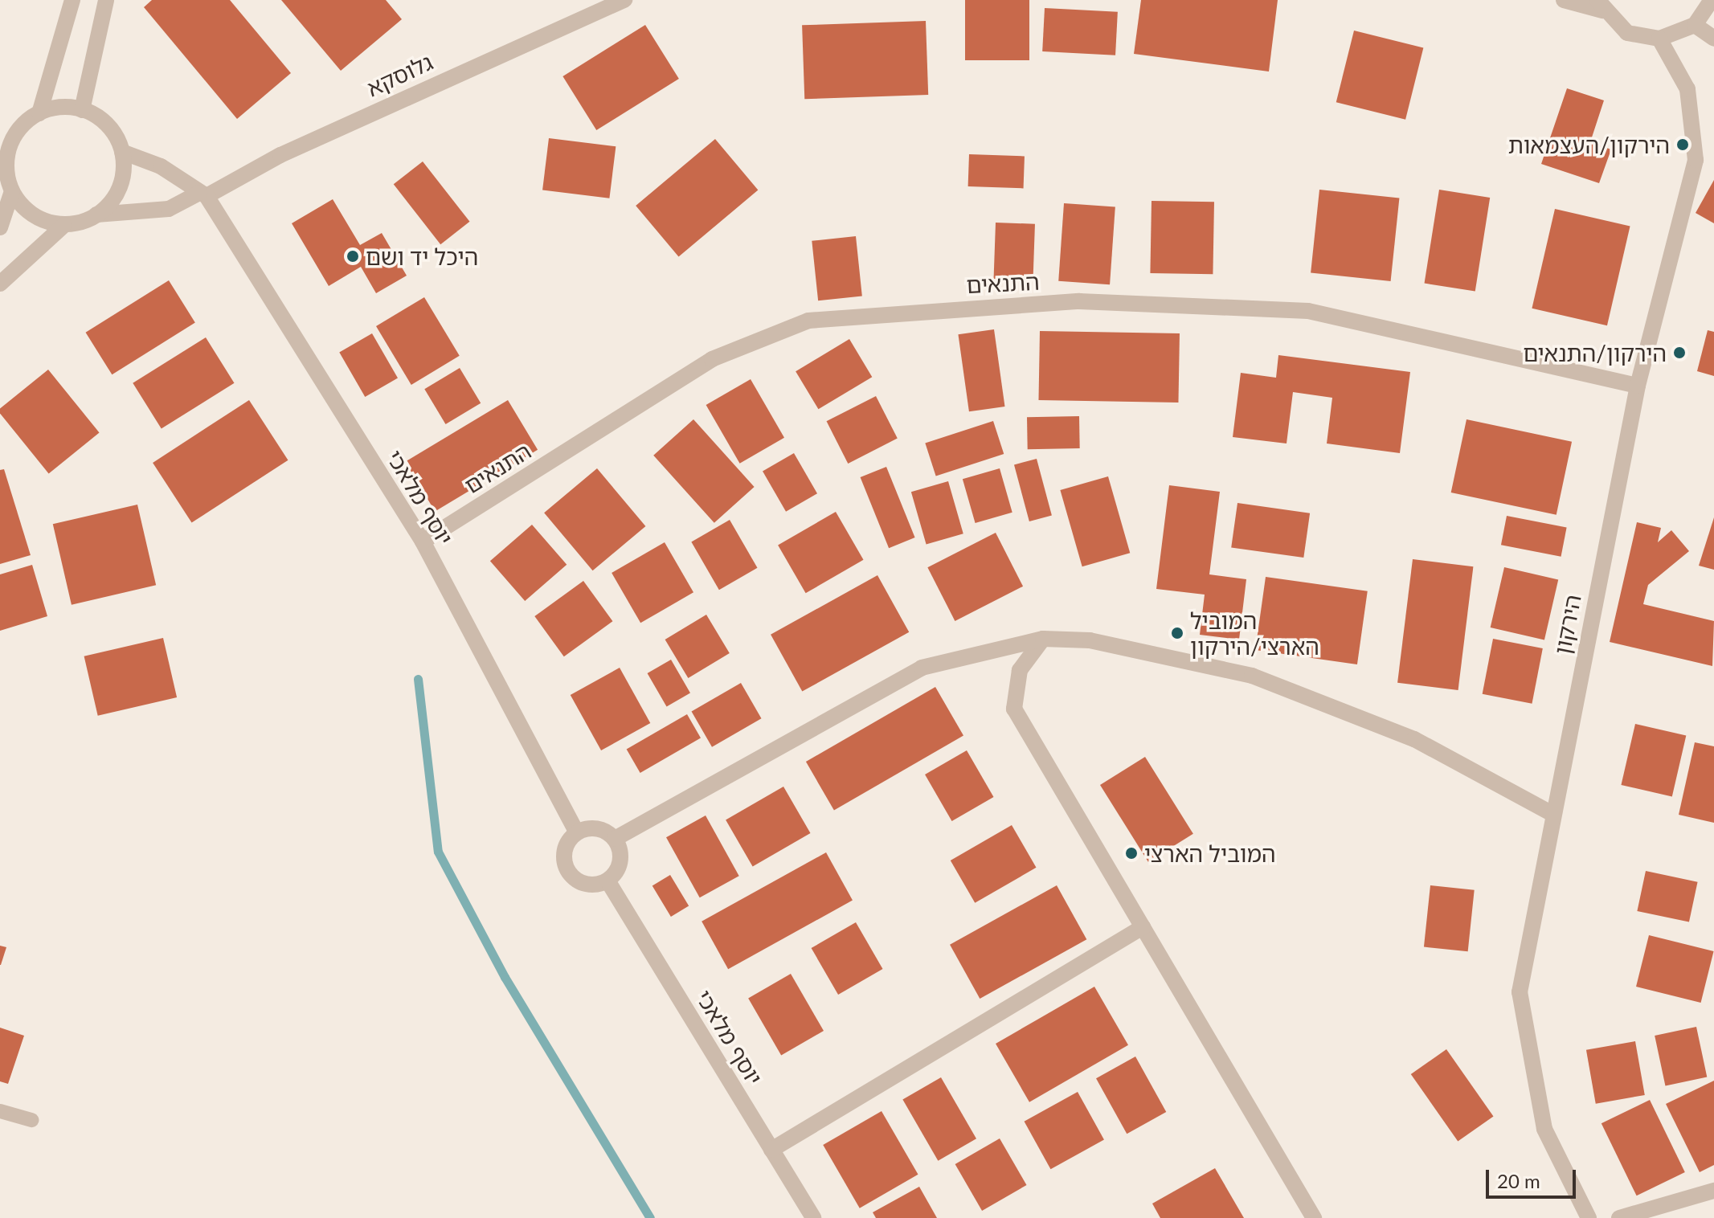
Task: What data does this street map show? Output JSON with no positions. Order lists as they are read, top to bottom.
{
  "streets": {
    "street": [
      "גלוסקא",
      "התנאים",
      "יוסף מלאכי",
      "הירקון"
    ]
  },
  "crossings": [
    ["גלוסקא", "יוסף מלאכי"],
    ["התנאים", "יוסף מלאכי"],
    ["התנאים", "הירקון"]
  ],
  "places": [
    "הירקון/העצמאות",
    "היכל יד ושם",
    "הירקון/התנאים",
    "המוביל הארצי/הירקון",
    "המוביל הארצי"
  ],
  "scale_bar": "20 m"
}
